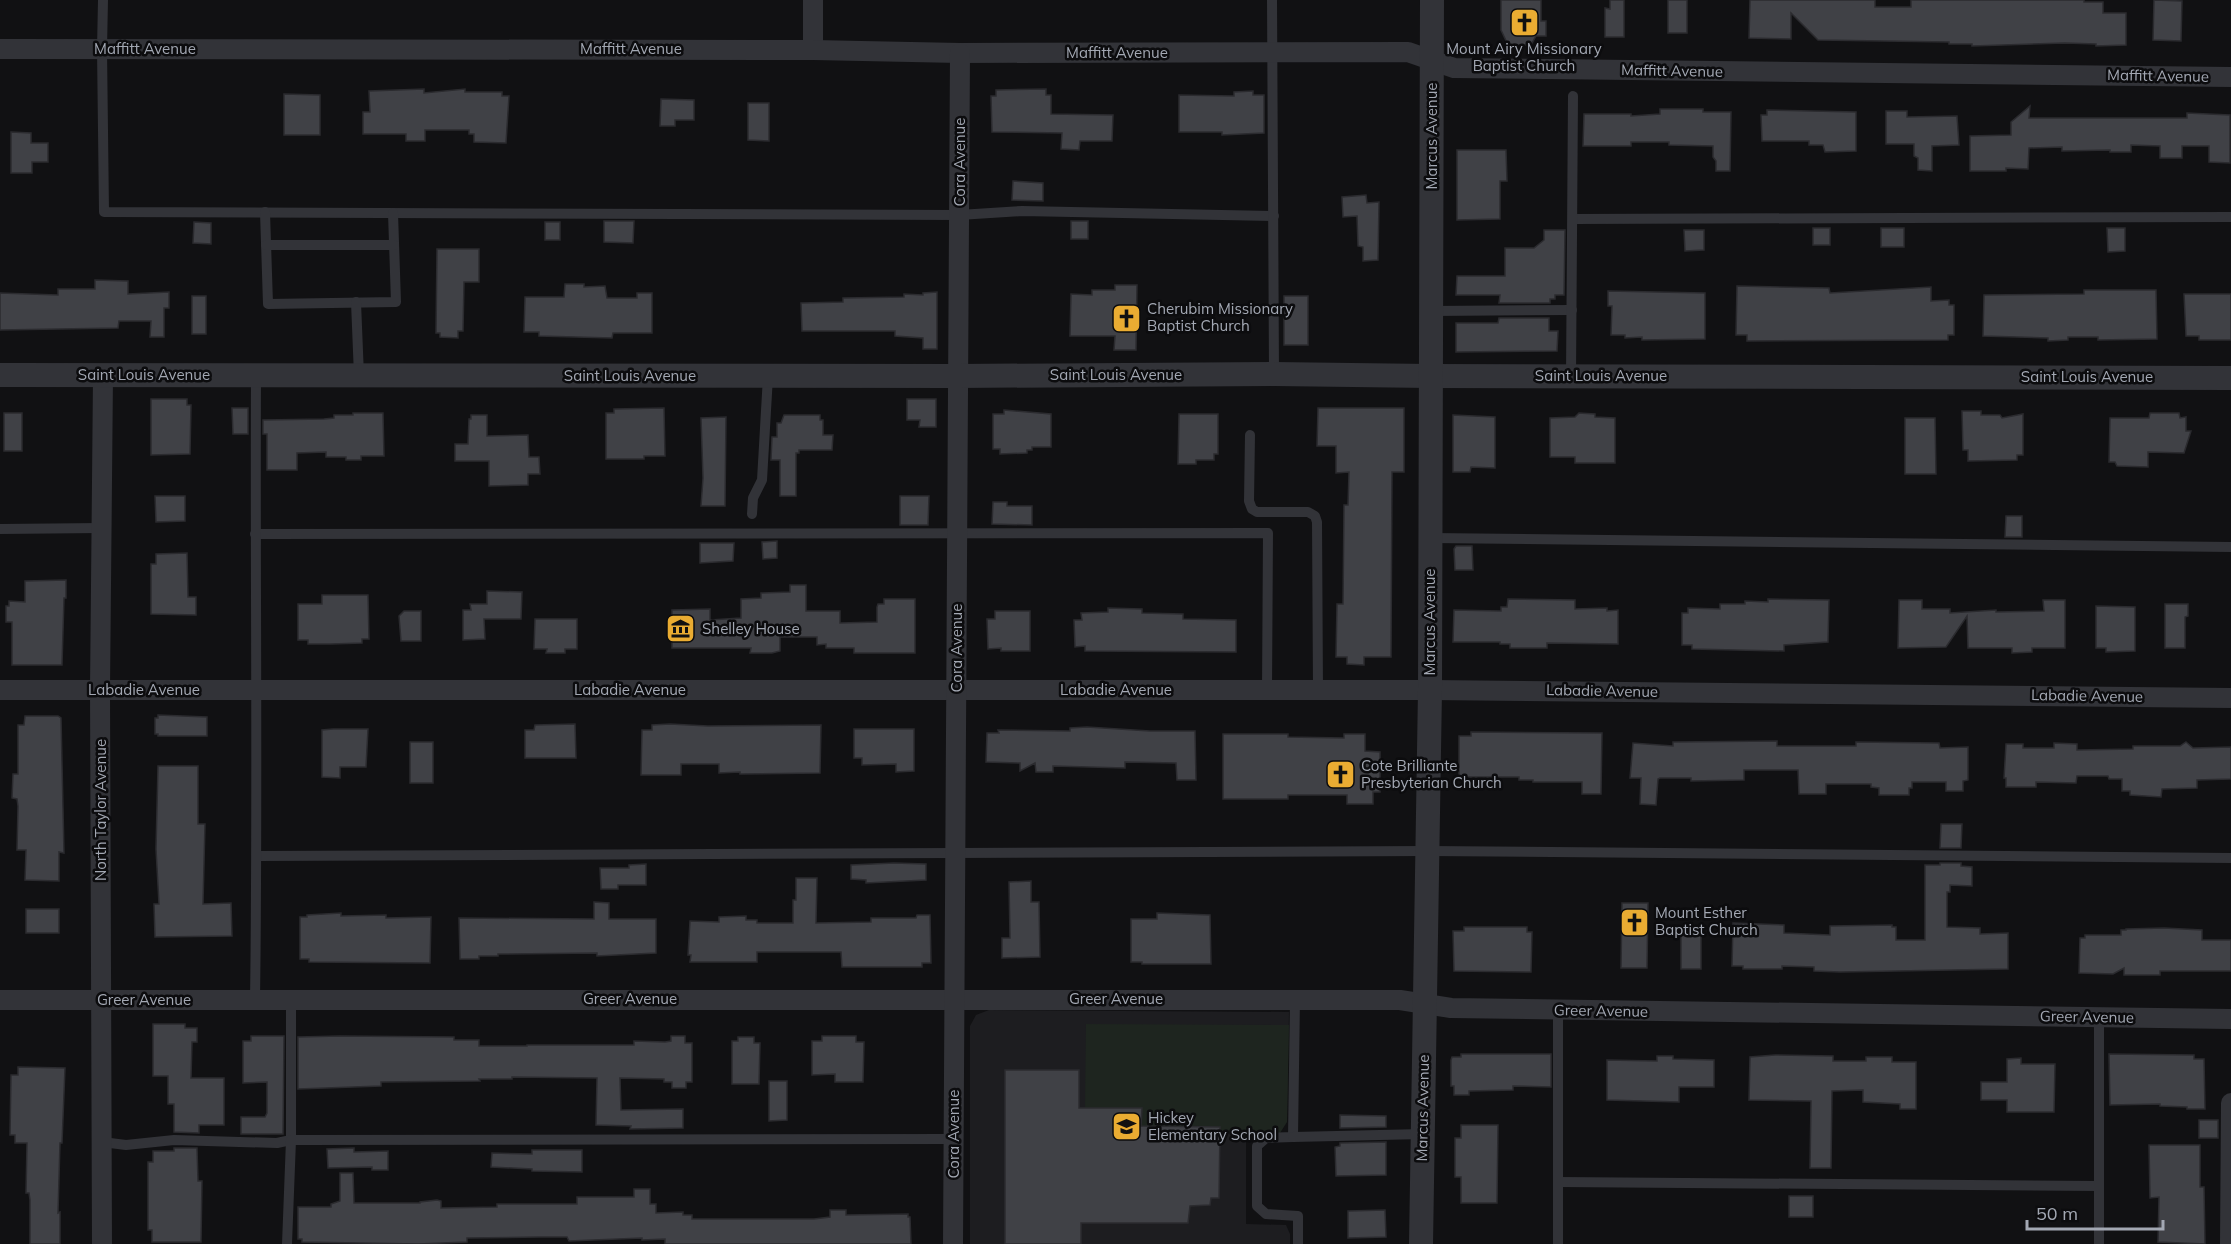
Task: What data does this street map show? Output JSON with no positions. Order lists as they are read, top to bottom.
{
  "streets": {
    "street": [
      "Maffitt Avenue",
      "Marcus Avenue",
      "Cora Avenue",
      "Saint Louis Avenue",
      "Labadie Avenue",
      "North Taylor Avenue",
      "Greer Avenue"
    ]
  },
  "crossings": [
    ["Maffitt Avenue", "Marcus Avenue"],
    ["Maffitt Avenue", "Cora Avenue"],
    ["Marcus Avenue", "Saint Louis Avenue"],
    ["Marcus Avenue", "Labadie Avenue"],
    ["Marcus Avenue", "Greer Avenue"],
    ["Cora Avenue", "Saint Louis Avenue"],
    ["Cora Avenue", "Labadie Avenue"],
    ["Cora Avenue", "Greer Avenue"],
    ["Saint Louis Avenue", "North Taylor Avenue"],
    ["Labadie Avenue", "North Taylor Avenue"],
    ["North Taylor Avenue", "Greer Avenue"]
  ],
  "places": {
    "church": [
      "Mount Airy Missionary Baptist Church",
      "Cherubim Missionary Baptist Church",
      "Cote Brilliante Presbyterian Church",
      "Mount Esther Baptist Church"
    ],
    "museum": ["Shelley House"],
    "school or university": ["Hickey Elementary School"]
  },
  "scale_bar": "50 m"
}
